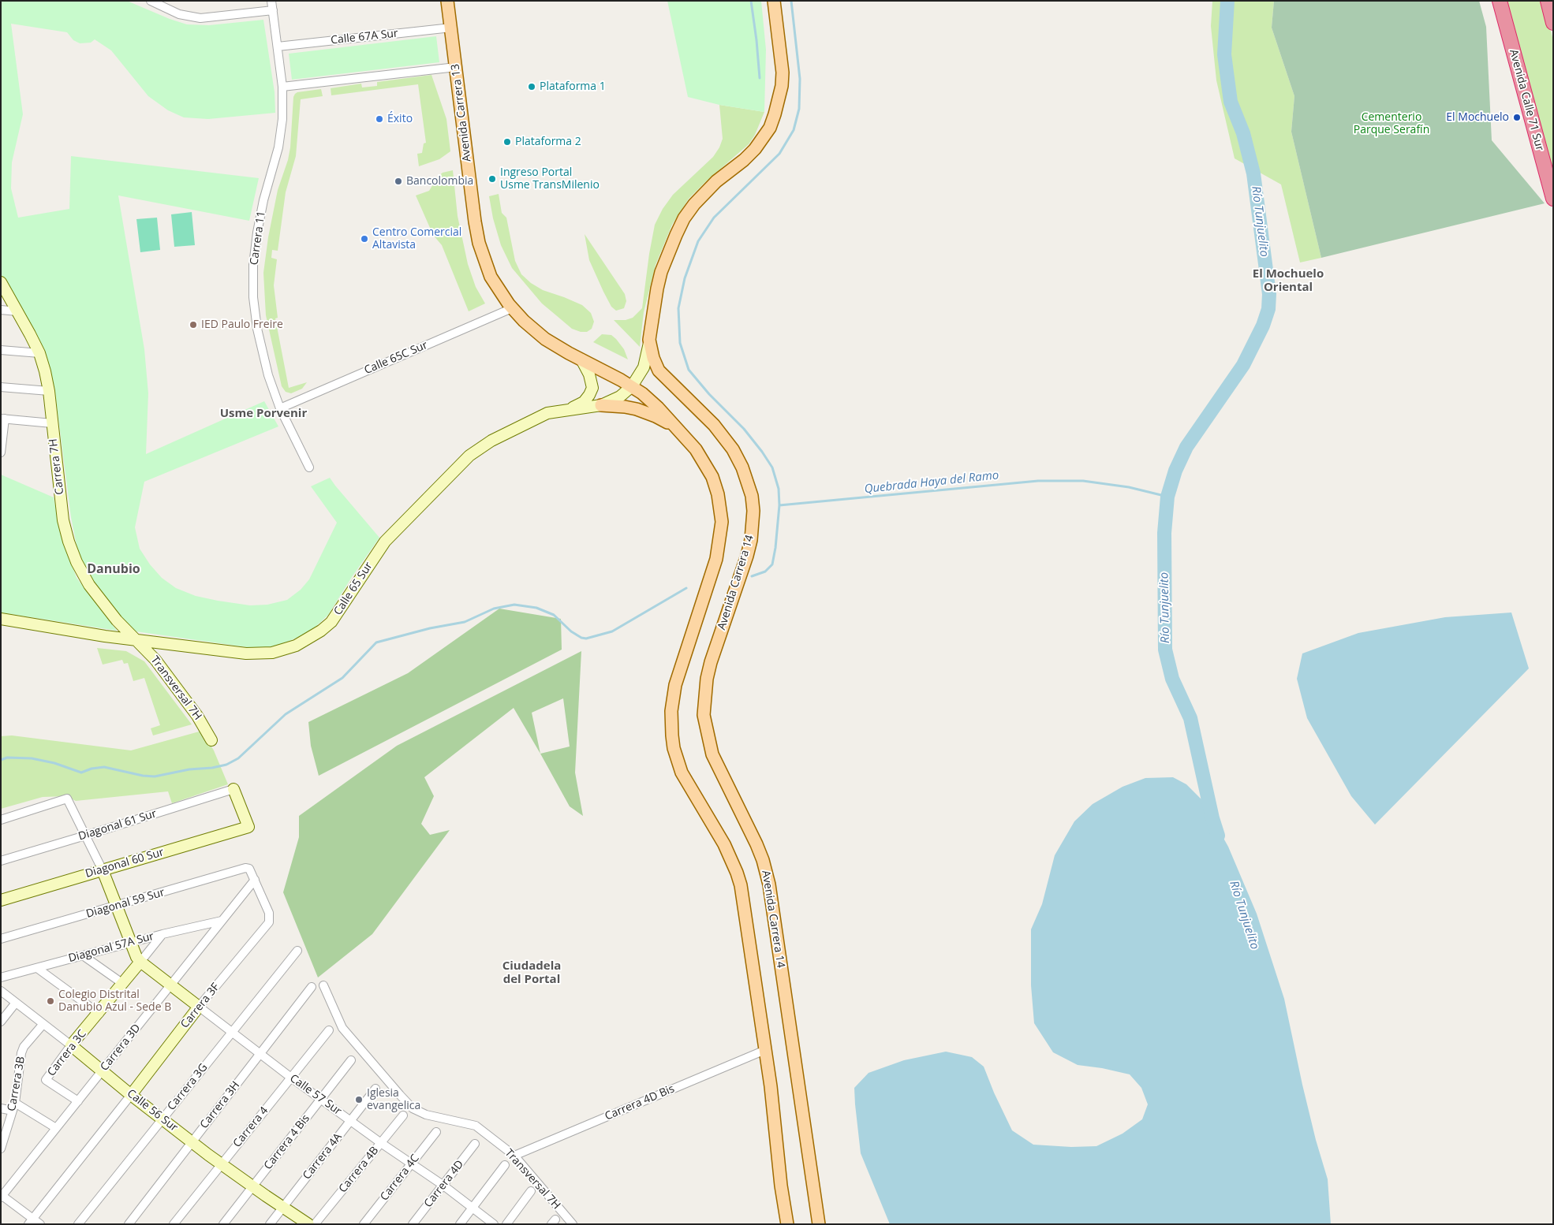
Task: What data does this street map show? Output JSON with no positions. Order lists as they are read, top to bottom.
{
  "streets": {
    "highway": ["Avenida Calle 71 Sur"],
    "main road": ["Avenida Carrera 13", "Avenida Carrera 14"],
    "street": [
      "Calle 67A Sur",
      "Carrera 11",
      "Calle 65C Sur",
      "Carrera 7H",
      "Calle 65 Sur",
      "Transversal 7H",
      "Diagonal 61 Sur",
      "Diagonal 60 Sur",
      "Diagonal 59 Sur",
      "Diagonal 57A Sur",
      "Carrera 3F",
      "Carrera 3D",
      "Carrera 3C",
      "Carrera 3B",
      "Carrera 3G",
      "Calle 57 Sur",
      "Carrera 4D Bis",
      "Carrera 3H",
      "Calle 56 Sur",
      "Carrera 4",
      "Carrera 4 Bis",
      "Carrera 4A",
      "Carrera 4B",
      "Carrera 4C",
      "Carrera 4D"
    ]
  },
  "crossings": [
    ["Calle 67A Sur", "Avenida Carrera 13"],
    ["Calle 67A Sur", "Carrera 11"],
    ["Avenida Carrera 13", "Calle 65C Sur"],
    ["Avenida Carrera 13", "Calle 65 Sur"],
    ["Carrera 11", "Calle 65C Sur"],
    ["Carrera 7H", "Calle 65 Sur"],
    ["Carrera 7H", "Transversal 7H"],
    ["Avenida Carrera 14", "Calle 65 Sur"],
    ["Calle 65 Sur", "Transversal 7H"],
    ["Transversal 7H", "Carrera 4D Bis"],
    ["Diagonal 61 Sur", "Diagonal 60 Sur"],
    ["Diagonal 59 Sur", "Carrera 3F"],
    ["Diagonal 59 Sur", "Carrera 3D"],
    ["Diagonal 57A Sur", "Carrera 3D"],
    ["Diagonal 57A Sur", "Carrera 3C"],
    ["Carrera 3F", "Carrera 3D"],
    ["Carrera 3F", "Calle 57 Sur"],
    ["Carrera 3F", "Calle 56 Sur"],
    ["Carrera 3D", "Carrera 3C"],
    ["Carrera 3D", "Calle 57 Sur"],
    ["Carrera 3D", "Calle 56 Sur"],
    ["Carrera 3C", "Calle 57 Sur"],
    ["Carrera 3C", "Calle 56 Sur"],
    ["Carrera 3B", "Calle 56 Sur"],
    ["Carrera 3G", "Calle 57 Sur"],
    ["Carrera 3G", "Calle 56 Sur"],
    ["Calle 57 Sur", "Carrera 3H"],
    ["Calle 57 Sur", "Carrera 4"],
    ["Calle 57 Sur", "Carrera 4 Bis"],
    ["Calle 57 Sur", "Carrera 4A"],
    ["Calle 57 Sur", "Carrera 4B"],
    ["Calle 57 Sur", "Carrera 4C"],
    ["Calle 57 Sur", "Carrera 4D"],
    ["Carrera 3H", "Calle 56 Sur"],
    ["Calle 56 Sur", "Carrera 4"],
    ["Calle 56 Sur", "Carrera 4 Bis"],
    ["Calle 56 Sur", "Carrera 4A"]
  ],
  "districts": [
    "El Mochuelo Oriental",
    "Usme Porvenir",
    "Danubio",
    "Ciudadela del Portal"
  ],
  "water": ["Río Tunjuelito", "Quebrada Haya del Ramo"],
  "parks": ["Cementerio Parque Serafín"],
  "places": [
    "Plataforma 1",
    "El Mochuelo",
    "Éxito",
    "Plataforma 2",
    "Ingreso Portal Usme TransMilenio",
    "Bancolombia",
    "Centro Comercial Altavista",
    "IED Paulo Freire",
    "Colegio Distrital Danubio Azul - Sede B",
    "Iglesia evangelica"
  ]
}
